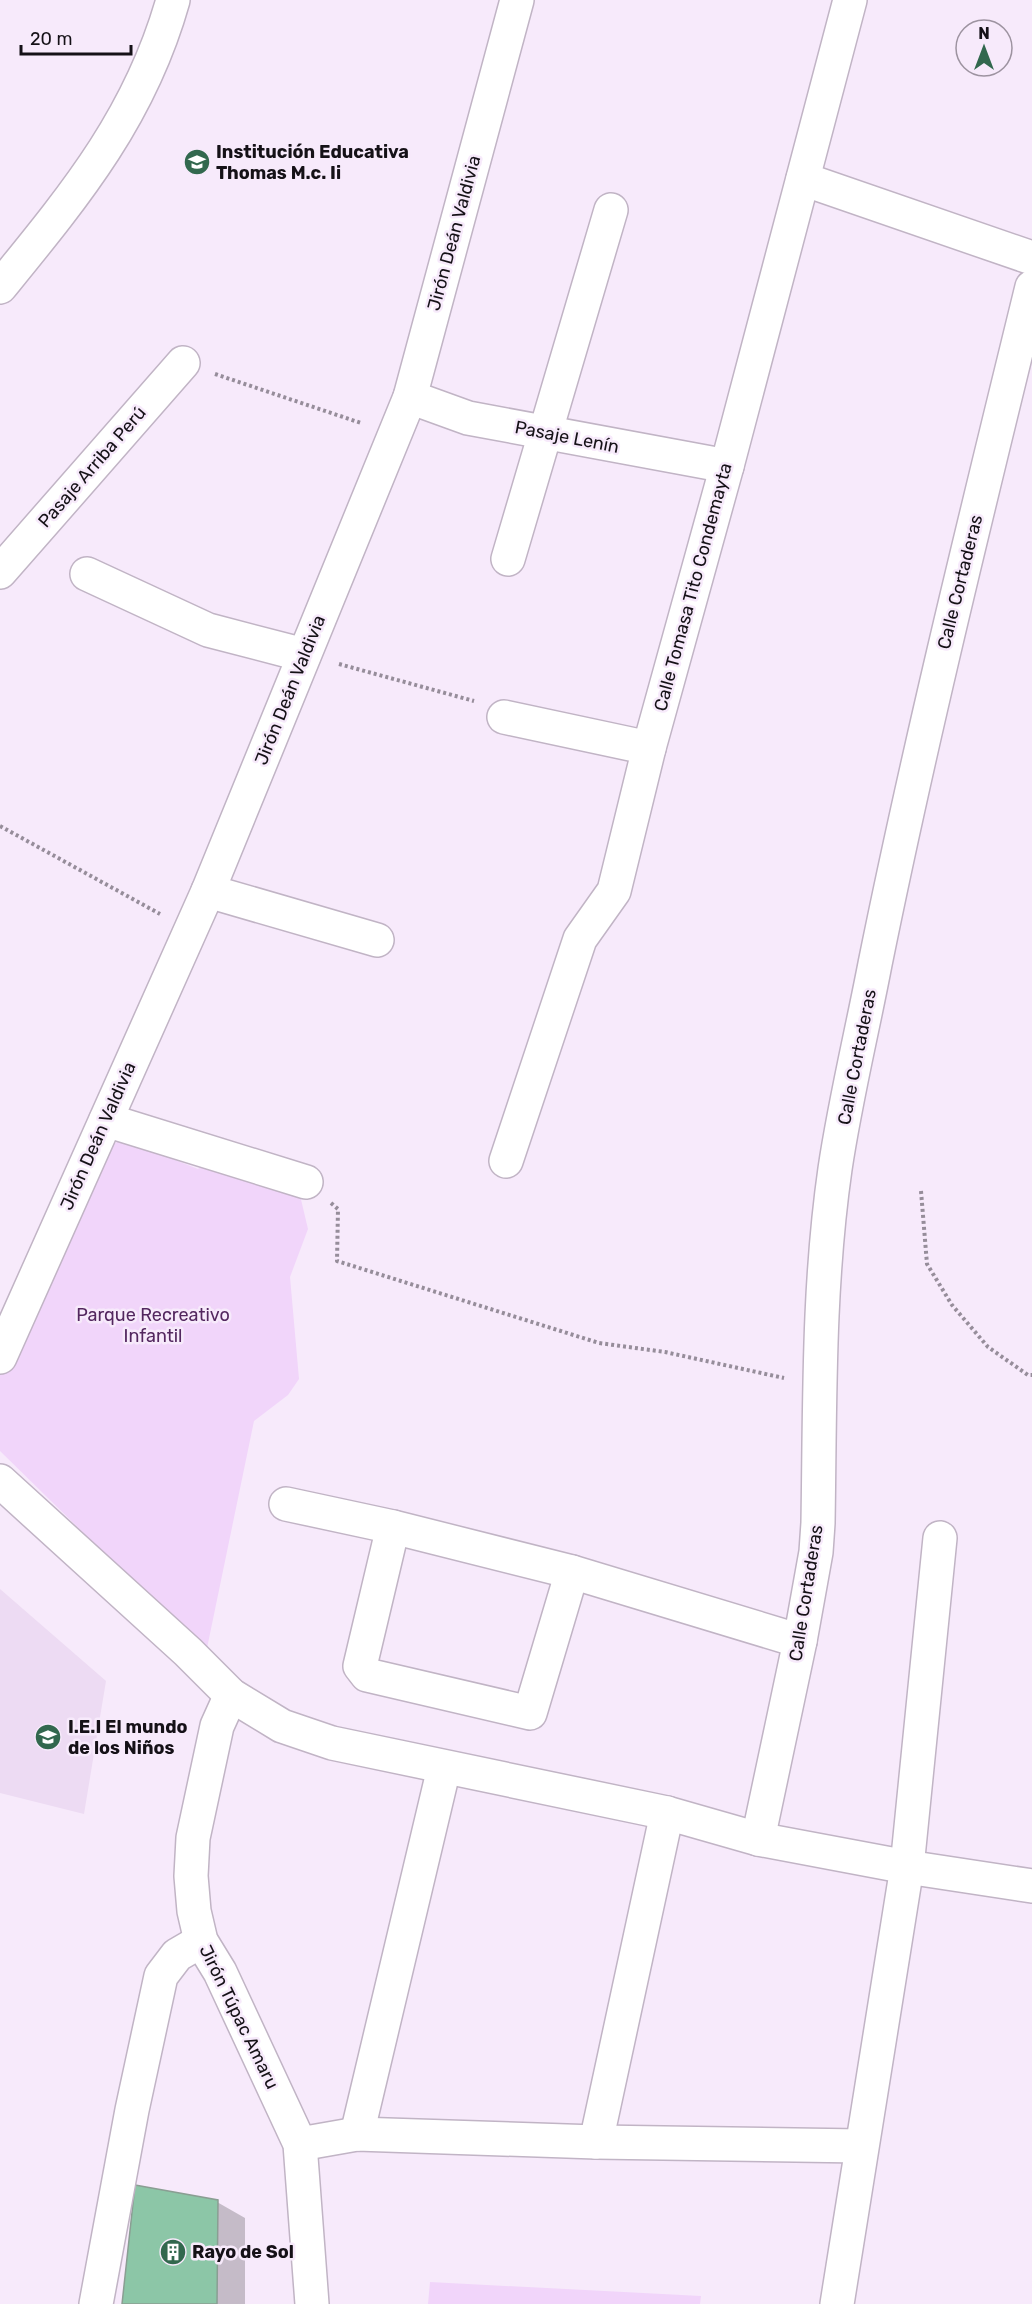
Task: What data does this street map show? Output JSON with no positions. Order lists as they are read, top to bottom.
{
  "streets": {
    "street": [
      "Jirón Deán Valdivia",
      "Pasaje Lenín",
      "Pasaje Arriba Perú",
      "Calle Cortaderas",
      "Calle Tomasa Tito Condemayta",
      "Jirón Túpac Amaru"
    ]
  },
  "crossings": [
    ["Jirón Deán Valdivia", "Pasaje Lenín"],
    ["Pasaje Lenín", "Calle Tomasa Tito Condemayta"]
  ],
  "parks": ["Parque Recreativo Infantil"],
  "places": {
    "school or university": ["Institución Educativa Thomas M.c. Ii", "I.E.I El mundo de los Niños"],
    "building": ["Rayo de Sol"]
  },
  "scale_bar": "20 m",
  "north": "top"
}
